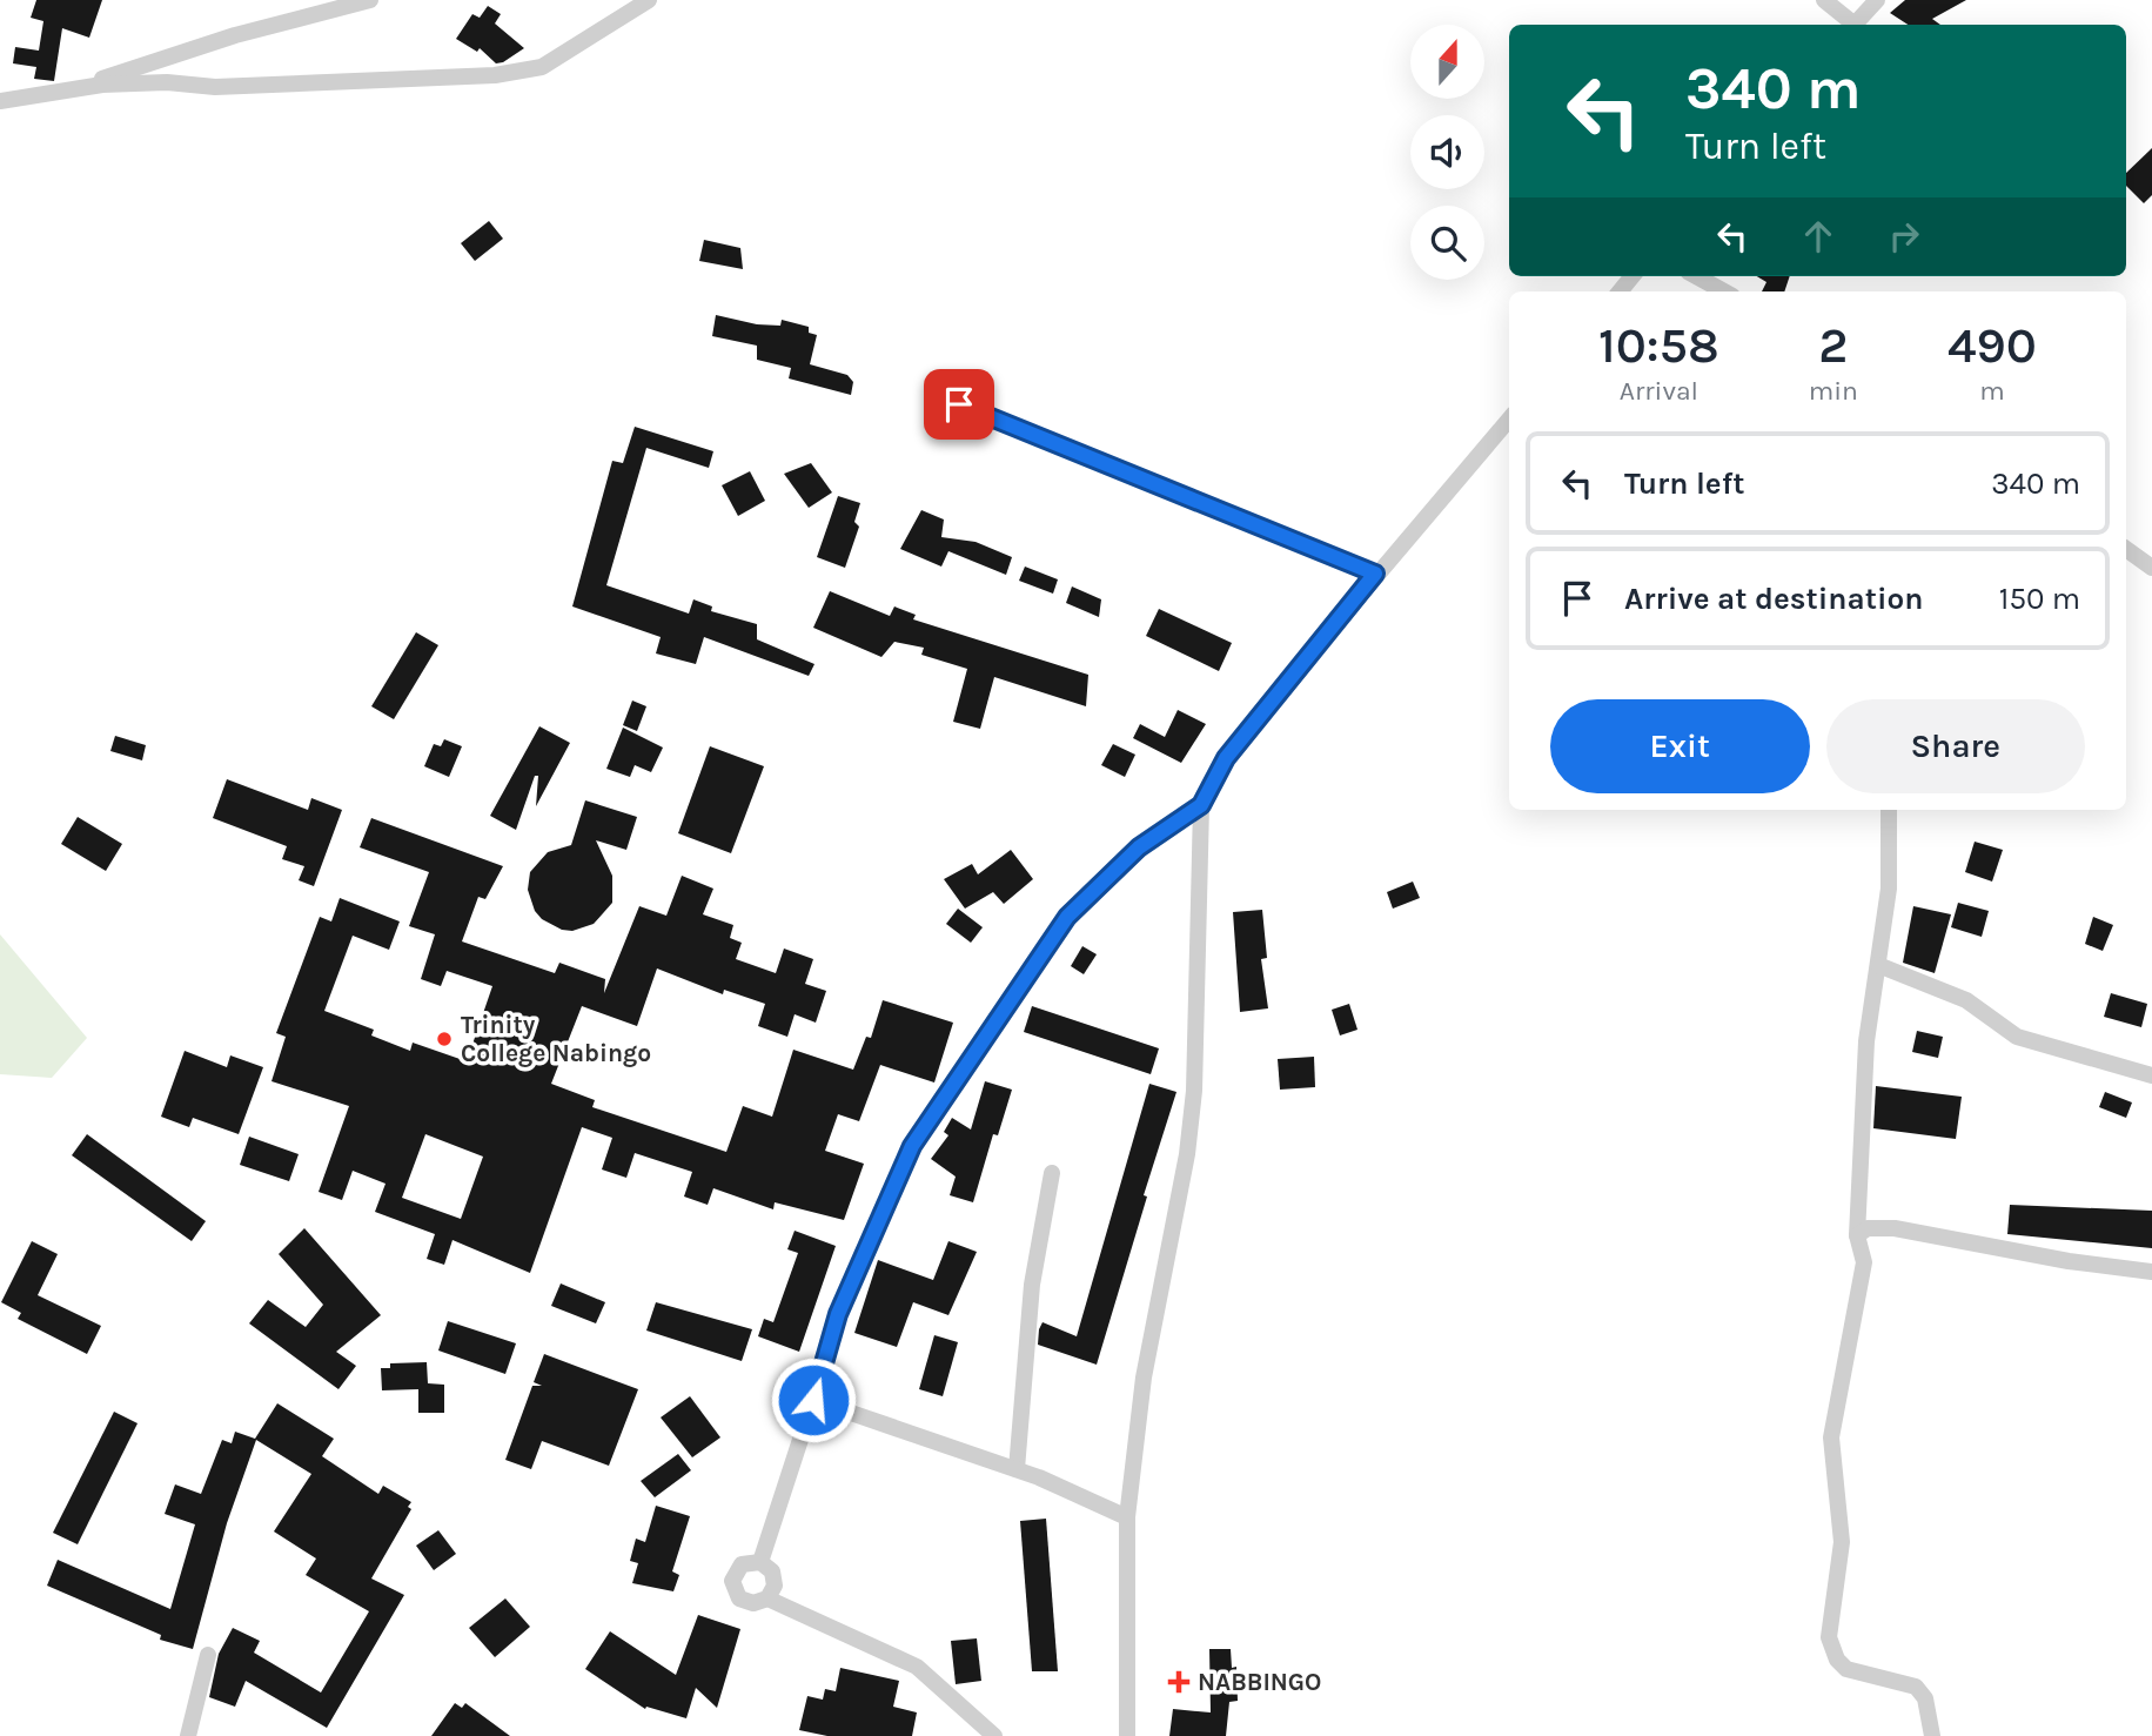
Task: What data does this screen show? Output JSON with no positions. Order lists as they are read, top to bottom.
{
  "places": {
    "other": ["Trinity College Nabingo"],
    "health": ["NABBINGO"]
  },
  "north": "top",
  "page": {
    "turn": ["340 m", "Turn left"],
    "eta": [
      "10:58",
      "Arrival",
      "2",
      "min",
      "490",
      "m"
    ],
    "list": [
      {
        "name": "Turn left",
        "value": "340 m"
      },
      {
        "name": "Arrive at destination",
        "value": "150 m"
      }
    ],
    "buttons": ["Exit", "Share"]
  }
}
